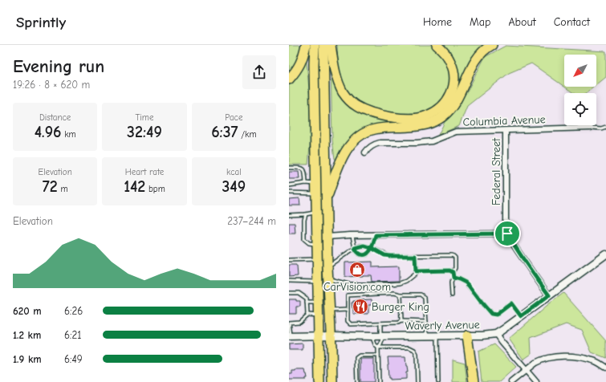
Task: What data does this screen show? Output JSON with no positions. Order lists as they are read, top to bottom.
{
  "streets": {
    "street": ["Columbia Avenue", "Federal Street", "Waverly Avenue"]
  },
  "crossings": [
    ["Columbia Avenue", "Federal Street"],
    ["Federal Street", "Waverly Avenue"]
  ],
  "places": {
    "shop": ["CarVision.com"],
    "restaurant": ["Burger King"]
  },
  "north": "bottom left",
  "page": {
    "header": "Sprintly",
    "nav": [
      "Home",
      "Map",
      "About",
      "Contact"
    ],
    "heading": ["Evening run", "19:26 · 8 × 620 m"],
    "stats": [
      ["Distance", "4.96 km"],
      ["Time", "32:49"],
      ["Pace", "6:37 /km"],
      ["Elevation", "72 m"],
      ["Heart rate", "142 bpm"],
      ["kcal", "349"]
    ],
    "chart": ["Elevation", "237–244 m"],
    "list": [
      {
        "name": "620 m",
        "note": "6:26"
      },
      {
        "name": "1.2 km",
        "note": "6:21"
      },
      {
        "name": "1.9 km",
        "note": "6:49"
      }
    ]
  }
}
